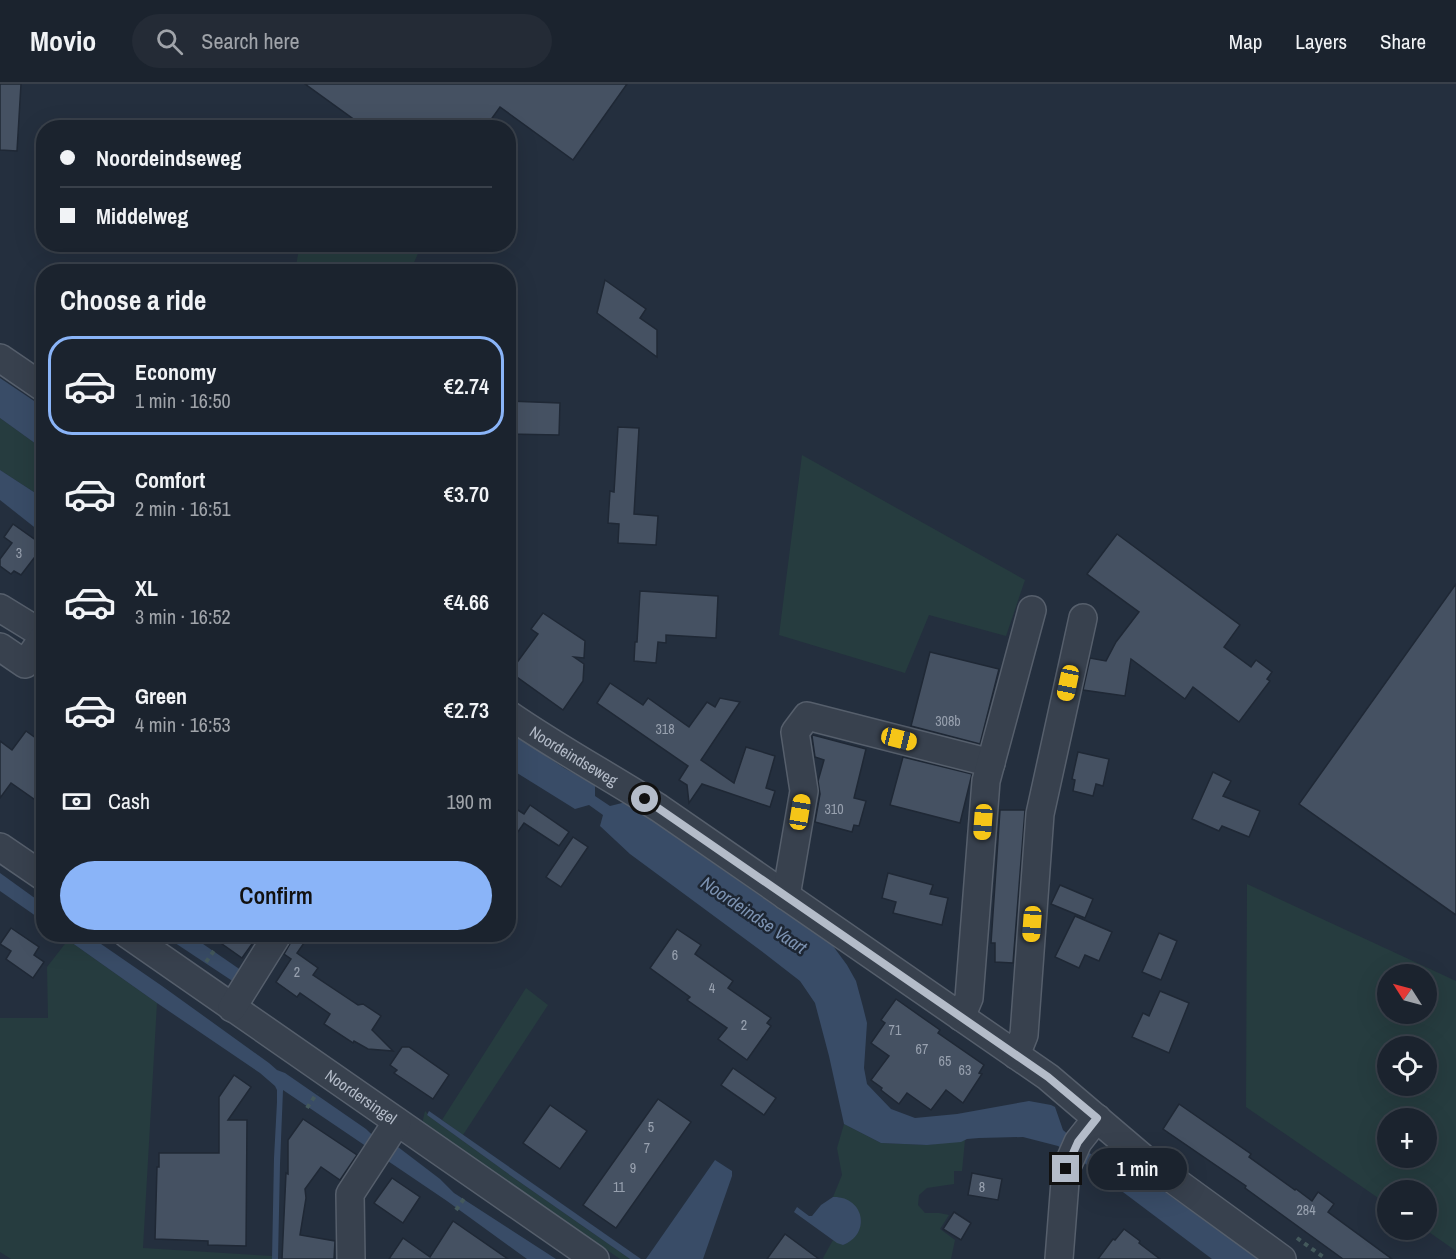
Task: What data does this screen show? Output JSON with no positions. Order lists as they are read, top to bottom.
{
  "streets": {
    "street": ["Noordeindseweg", "Noordersingel"]
  },
  "water": ["Noordeindse Vaart"],
  "house_numbers": [
    "3",
    "308b",
    "318",
    "310",
    "6",
    "2",
    "4",
    "2",
    "71",
    "67",
    "65",
    "63",
    "5",
    "7",
    "9",
    "11",
    "8",
    "284"
  ],
  "north": "top left",
  "page": {
    "header": "Movio",
    "search": "Search here",
    "nav": ["Map", "Layers", "Share"],
    "banner": ["Noordeindseweg", "Middelweg"],
    "heading": "Choose a ride",
    "list": [
      {
        "name": "Economy",
        "note": "1 min · 16:50",
        "value": "€2.74"
      },
      {
        "name": "Comfort",
        "note": "2 min · 16:51",
        "value": "€3.70"
      },
      {
        "name": "XL",
        "note": "3 min · 16:52",
        "value": "€4.66"
      },
      {
        "name": "Green",
        "note": "4 min · 16:53",
        "value": "€2.73"
      }
    ],
    "pay": ["Cash", "190 m"],
    "buttons": "Confirm",
    "map_buttons": ["+", "−"],
    "bubble": "1 min"
  }
}
